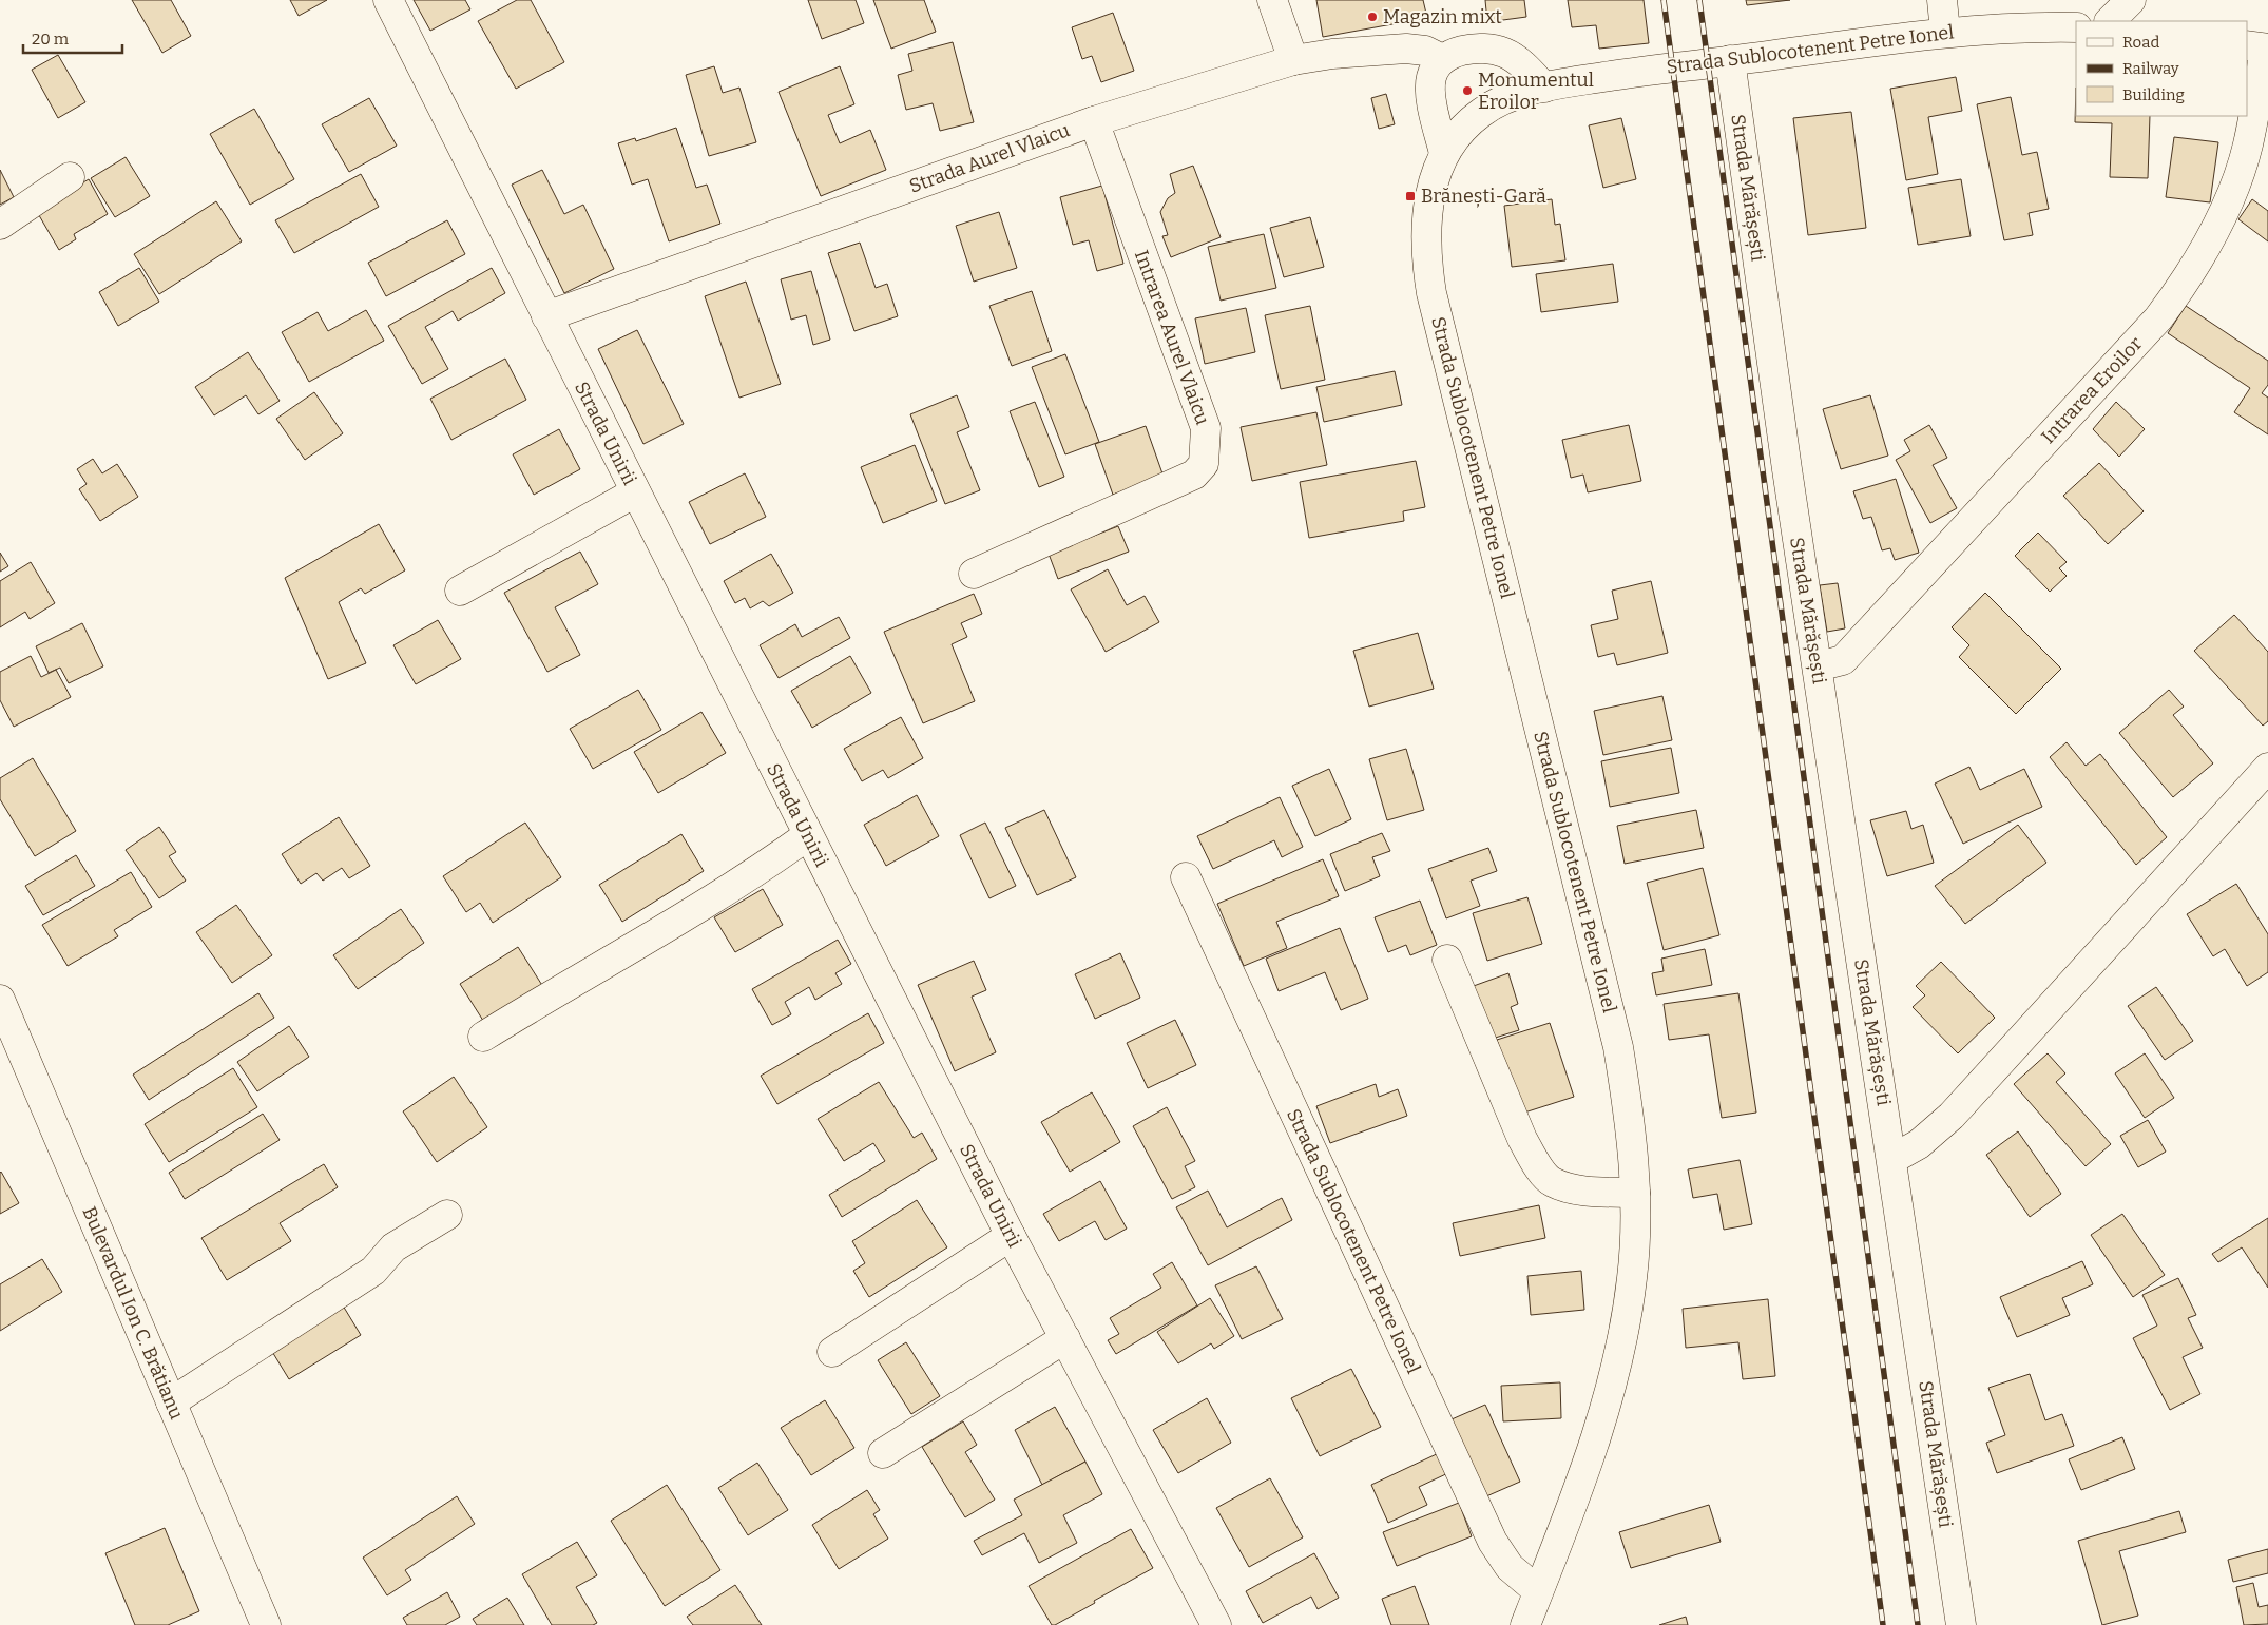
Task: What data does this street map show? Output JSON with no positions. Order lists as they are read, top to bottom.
{
  "streets": {
    "street": [
      "Strada Sublocotenent Petre Ionel",
      "Strada Aurel Vlaicu",
      "Strada Mărășești",
      "Intrarea Aurel Vlaicu",
      "Intrarea Eroilor",
      "Strada Unirii",
      "Bulevardul Ion C. Brătianu"
    ]
  },
  "crossings": [
    ["Strada Sublocotenent Petre Ionel", "Strada Mărășești"],
    ["Strada Aurel Vlaicu", "Intrarea Aurel Vlaicu"],
    ["Strada Aurel Vlaicu", "Strada Unirii"],
    ["Strada Mărășești", "Intrarea Eroilor"]
  ],
  "places": {
    "other": ["Magazin mixt", "Monumentul Eroilor"],
    "transit": ["Brănești-Gară"]
  },
  "legend": ["Road", "Railway", "Building"],
  "scale_bar": "20 m"
}
